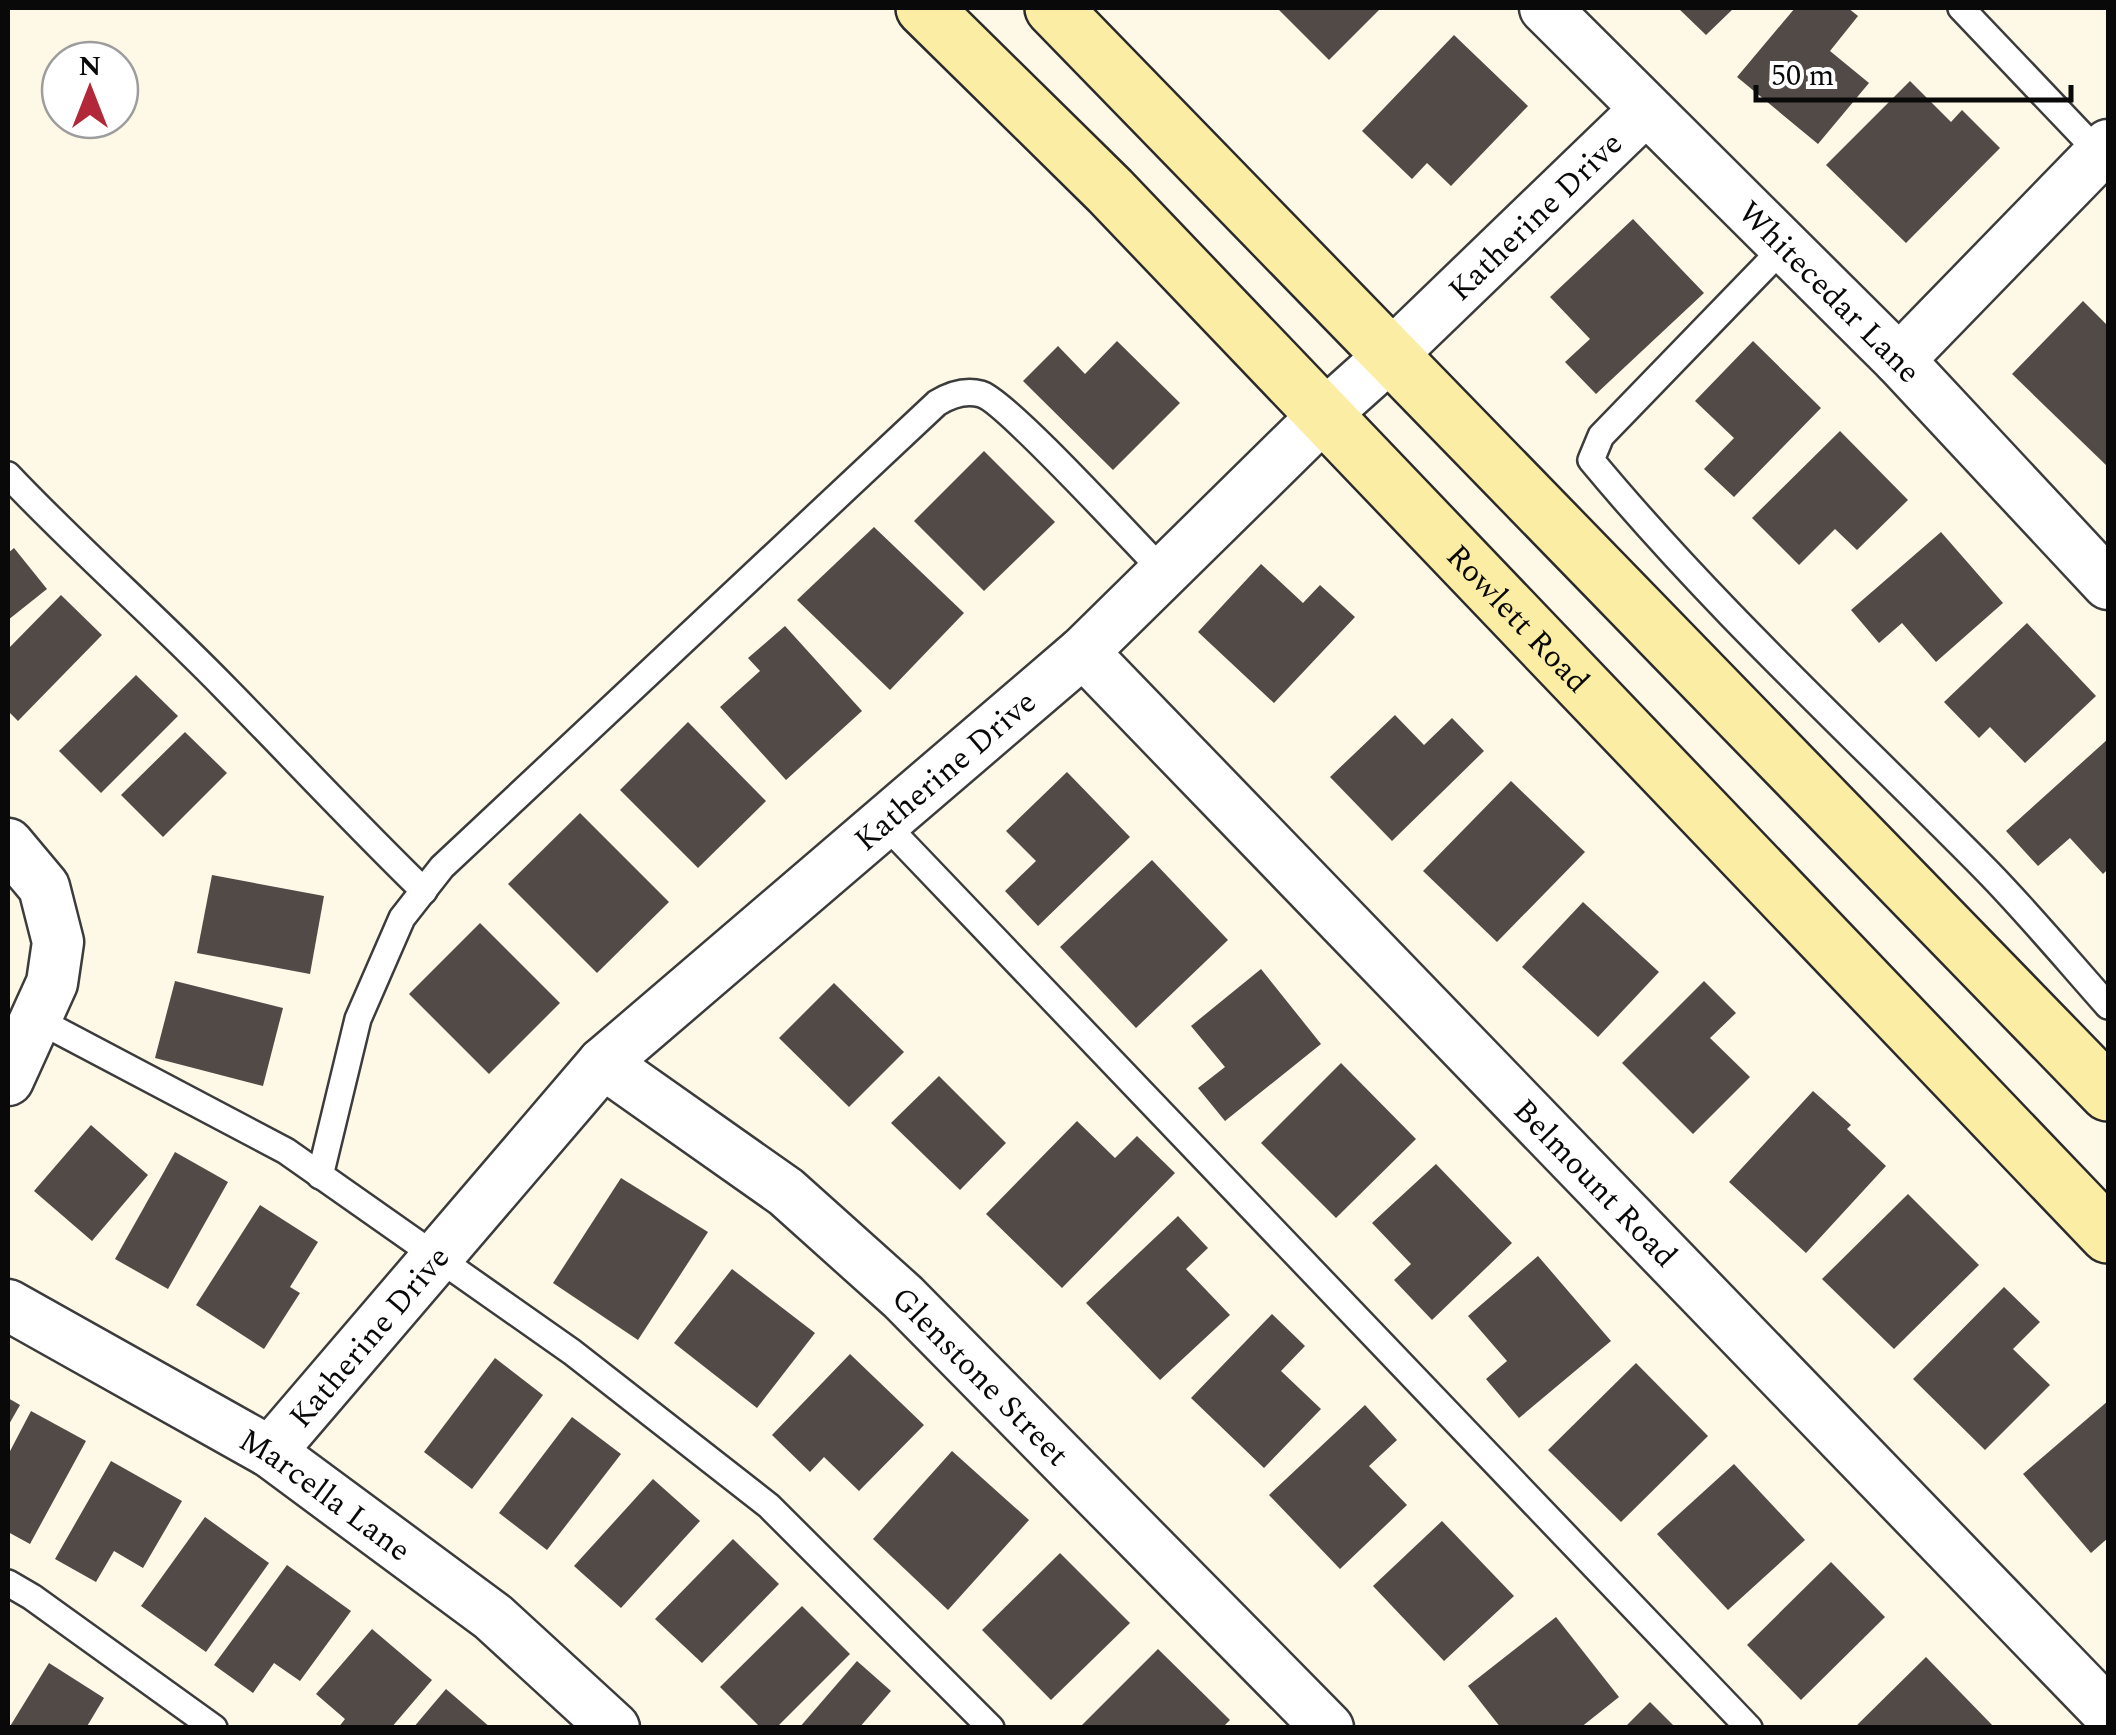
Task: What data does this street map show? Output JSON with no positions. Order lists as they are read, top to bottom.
{
  "streets": {
    "main road": ["Rowlett Road"],
    "street": [
      "Katherine Drive",
      "Whitecedar Lane",
      "Belmount Road",
      "Glenstone Street",
      "Marcella Lane"
    ]
  },
  "crossings": [
    ["Katherine Drive", "Whitecedar Lane"],
    ["Katherine Drive", "Rowlett Road"],
    ["Katherine Drive", "Belmount Road"],
    ["Katherine Drive", "Glenstone Street"],
    ["Katherine Drive", "Marcella Lane"]
  ],
  "scale_bar": "50 m",
  "north": "top"
}
